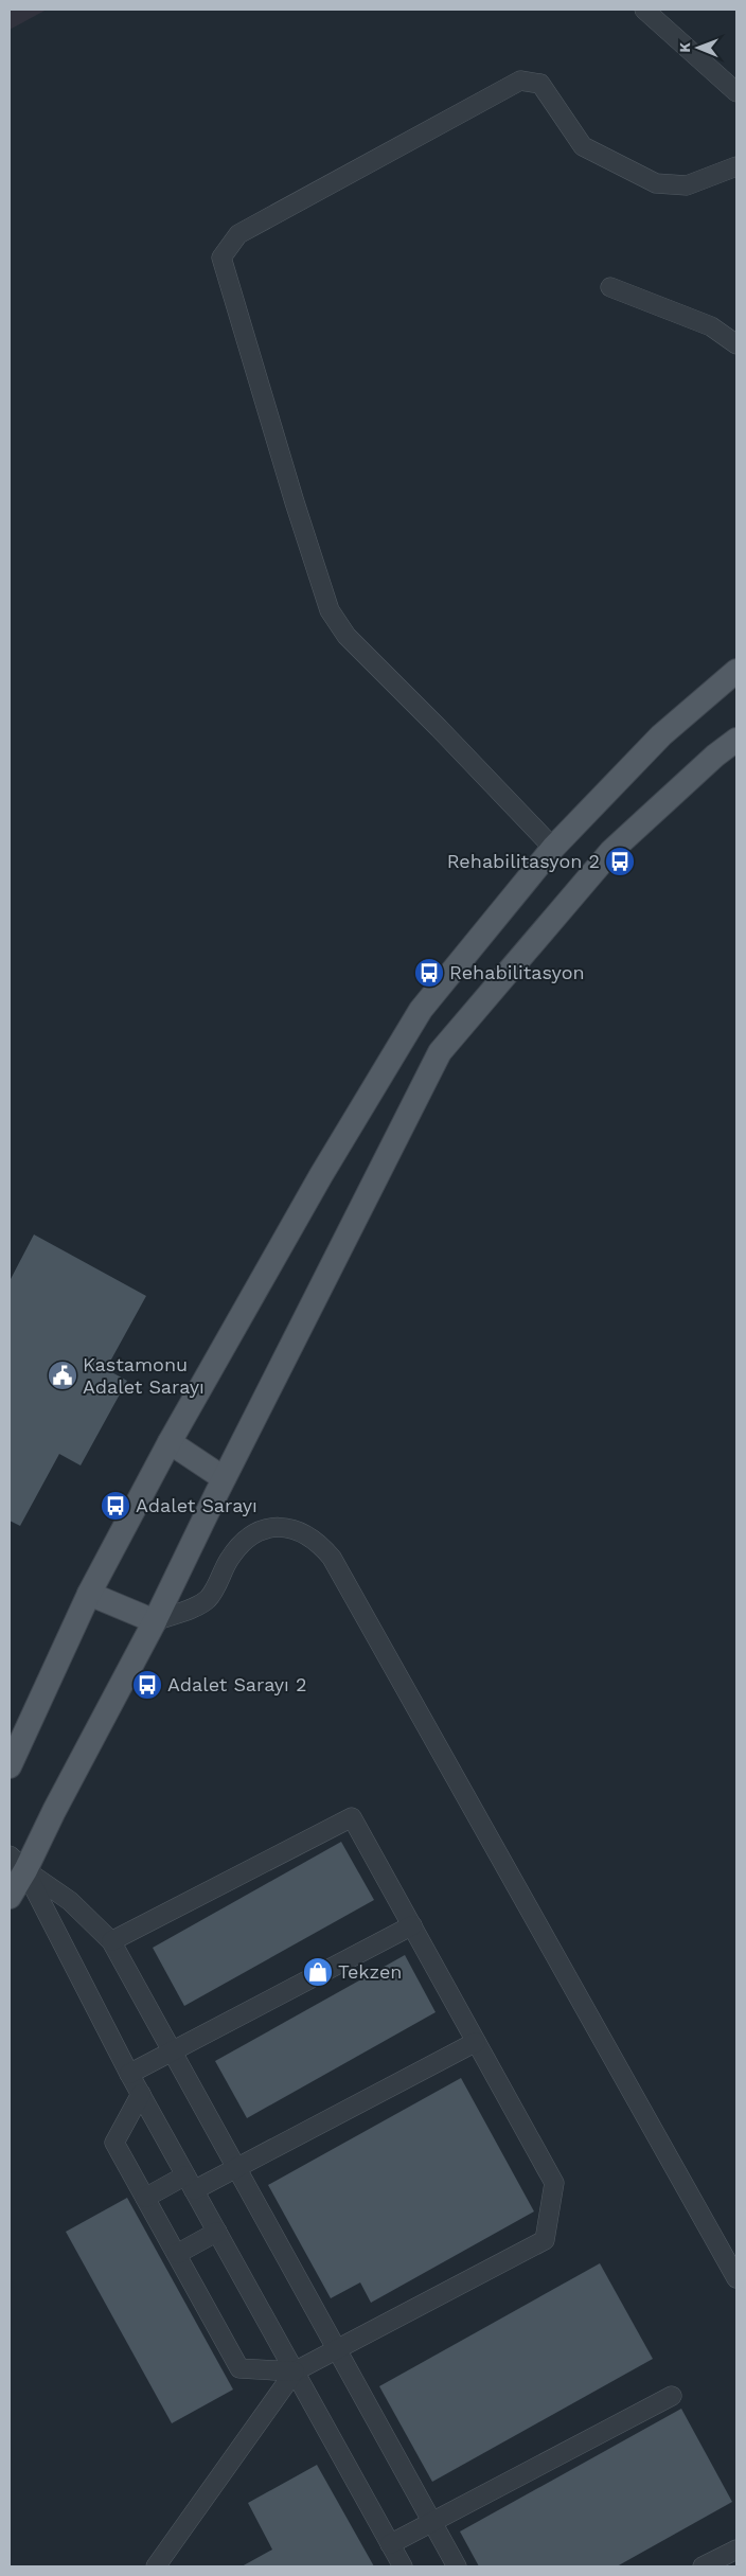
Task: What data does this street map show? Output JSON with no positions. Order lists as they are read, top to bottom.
{
  "places": {
    "bus stop": [
      "Rehabilitasyon 2",
      "Rehabilitasyon",
      "Adalet Sarayı",
      "Adalet Sarayı 2"
    ],
    "public building": ["Kastamonu Adalet Sarayı"],
    "shop": ["Tekzen"]
  },
  "north": "left"
}
